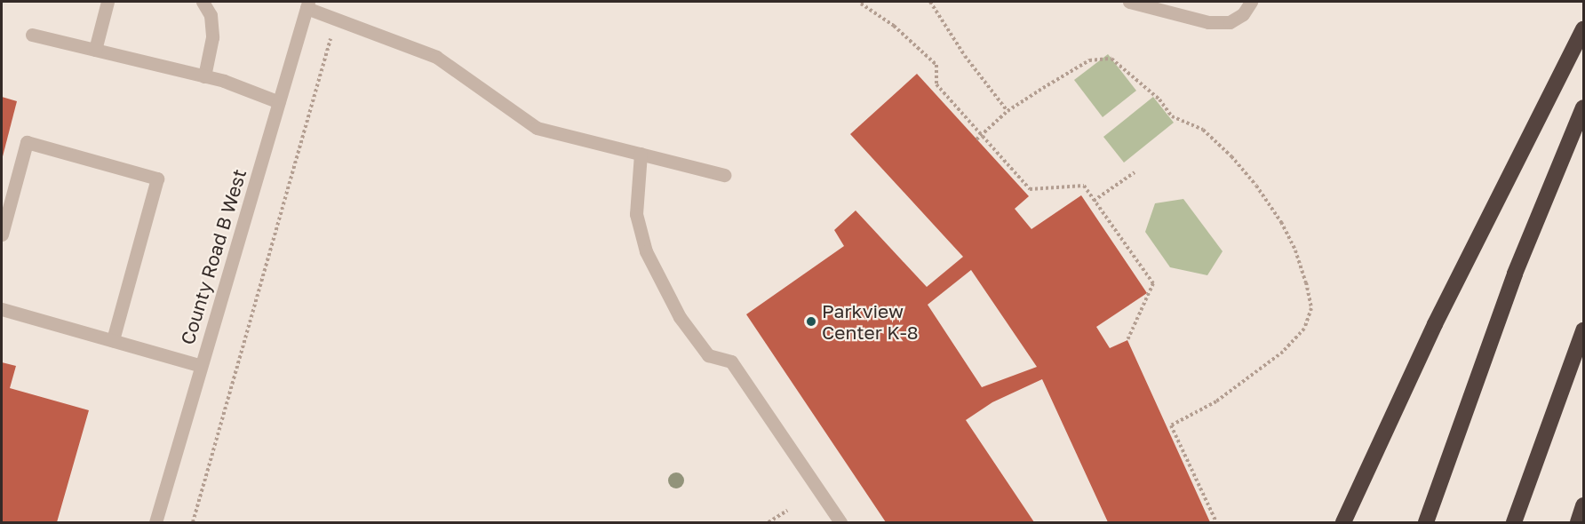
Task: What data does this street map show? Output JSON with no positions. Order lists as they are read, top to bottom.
{
  "streets": {
    "street": ["County Road B West"]
  },
  "places": ["Parkview Center K-8"]
}
